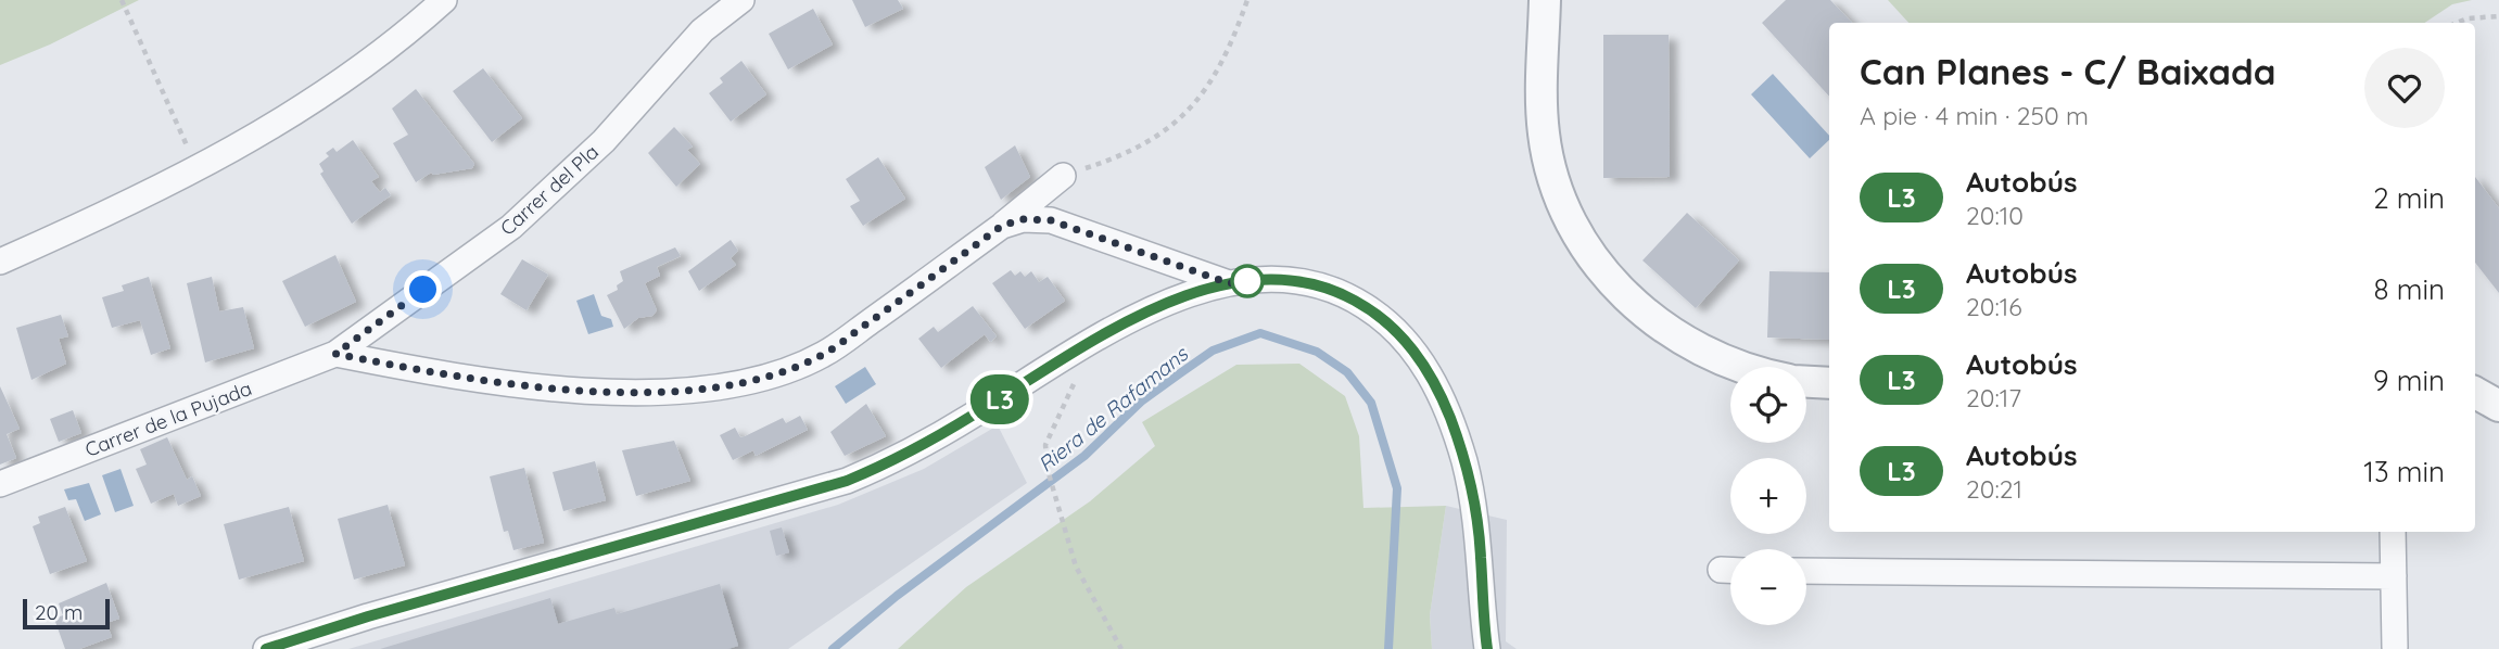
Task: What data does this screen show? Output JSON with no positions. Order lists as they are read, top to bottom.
{
  "streets": {
    "street": ["Carrer del Pla", "Carrer de la Pujada"]
  },
  "crossings": [
    ["Carrer del Pla", "Carrer de la Pujada"]
  ],
  "water": ["Riera de Rafamans"],
  "lines": ["bus line L3"],
  "scale_bar": "20 m",
  "page": {
    "on_map": "L3",
    "heading": ["Can Planes - C/ Baixada", "A pie · 4 min · 250 m"],
    "list": [
      {
        "mark": "L3",
        "name": "Autobús",
        "note": "20:10",
        "value": "2 min"
      },
      {
        "mark": "L3",
        "name": "Autobús",
        "note": "20:16",
        "value": "8 min"
      },
      {
        "mark": "L3",
        "name": "Autobús",
        "note": "20:17",
        "value": "9 min"
      },
      {
        "mark": "L3",
        "name": "Autobús",
        "note": "20:21",
        "value": "13 min"
      }
    ],
    "map_buttons": ["+", "−"],
    "scale": "20 m"
  }
}
